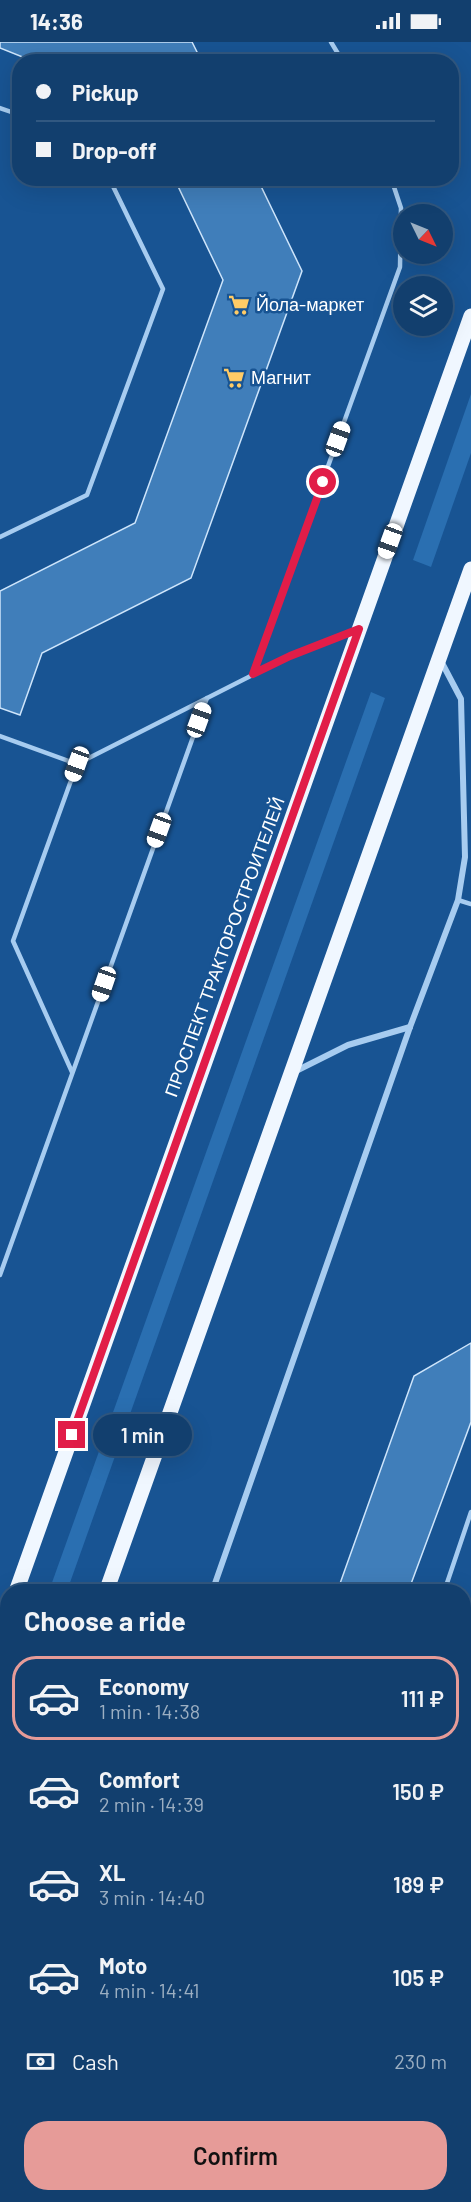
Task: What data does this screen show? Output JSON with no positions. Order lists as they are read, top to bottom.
{
  "streets": {
    "main road": ["ПРОСПЕКТ ТРАКТОРОСТРОИТЕЛЕЙ"]
  },
  "places": {
    "supermarket": ["Йола-маркет", "Магнит"]
  },
  "north": "bottom right",
  "page": {
    "status": "14:36",
    "banner": ["Pickup", "Drop-off"],
    "bubble": "1 min",
    "heading": "Choose a ride",
    "list": [
      {
        "name": "Economy",
        "note": "1 min · 14:38",
        "value": "111 ₽"
      },
      {
        "name": "Comfort",
        "note": "2 min · 14:39",
        "value": "150 ₽"
      },
      {
        "name": "XL",
        "note": "3 min · 14:40",
        "value": "189 ₽"
      },
      {
        "name": "Moto",
        "note": "4 min · 14:41",
        "value": "105 ₽"
      }
    ],
    "pay": ["Cash", "230 m"],
    "buttons": "Confirm"
  }
}
